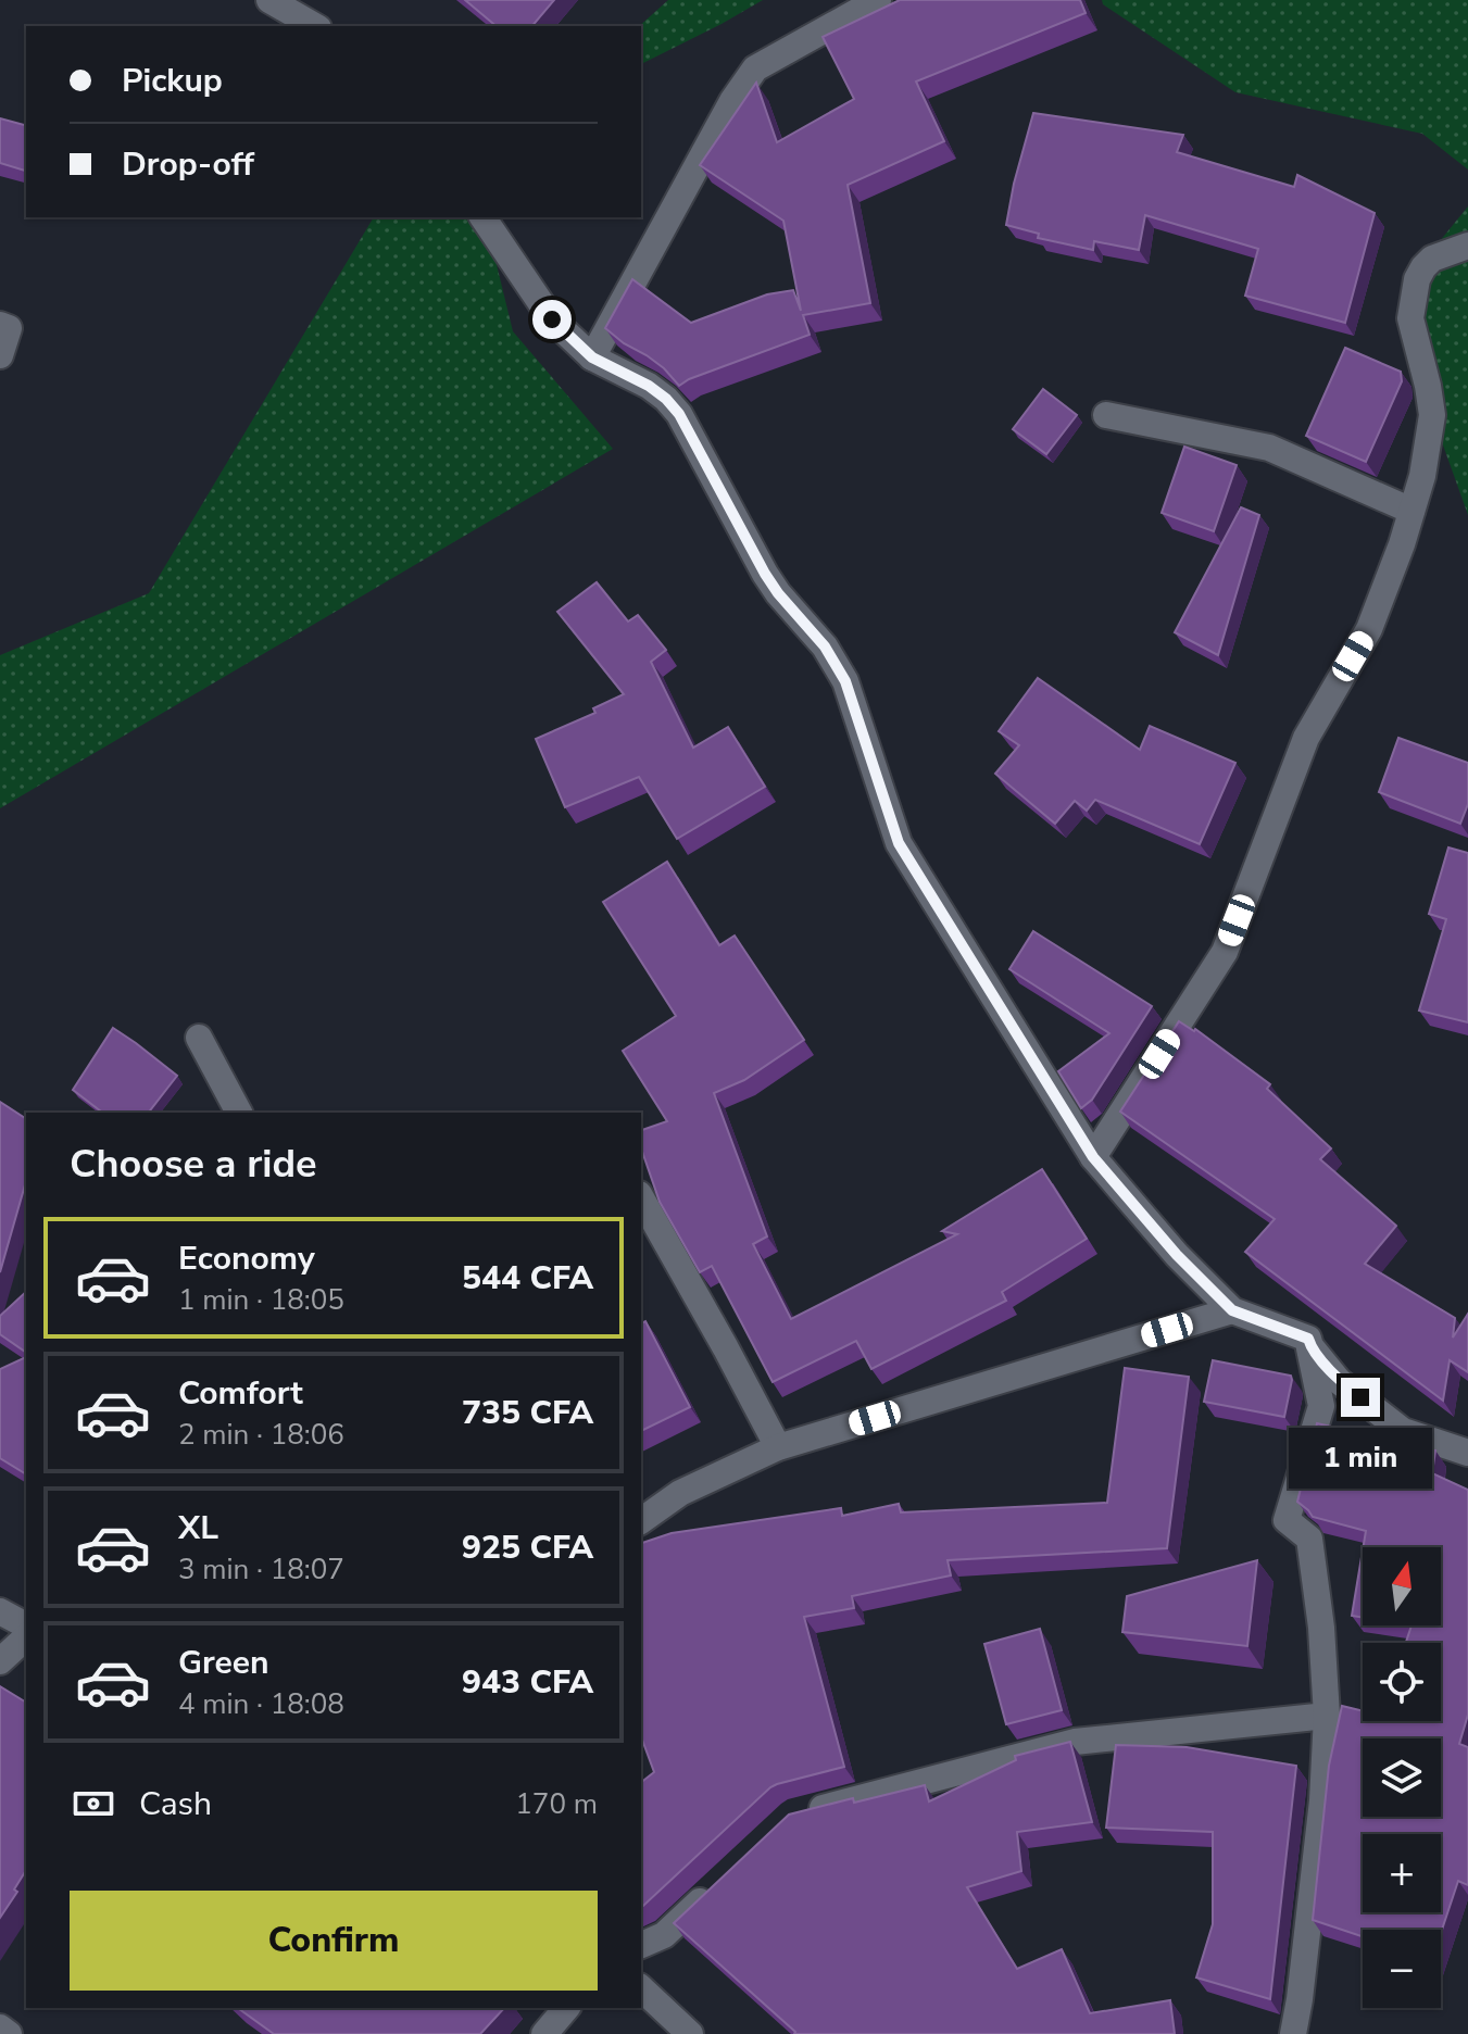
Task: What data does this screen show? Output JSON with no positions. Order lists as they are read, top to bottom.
{
  "north": "top",
  "page": {
    "banner": ["Pickup", "Drop-off"],
    "heading": "Choose a ride",
    "list": [
      {
        "name": "Economy",
        "note": "1 min · 18:05",
        "value": "544 CFA"
      },
      {
        "name": "Comfort",
        "note": "2 min · 18:06",
        "value": "735 CFA"
      },
      {
        "name": "XL",
        "note": "3 min · 18:07",
        "value": "925 CFA"
      },
      {
        "name": "Green",
        "note": "4 min · 18:08",
        "value": "943 CFA"
      }
    ],
    "bubble": "1 min",
    "map_buttons": ["+", "−"],
    "pay": ["Cash", "170 m"],
    "buttons": "Confirm"
  }
}
